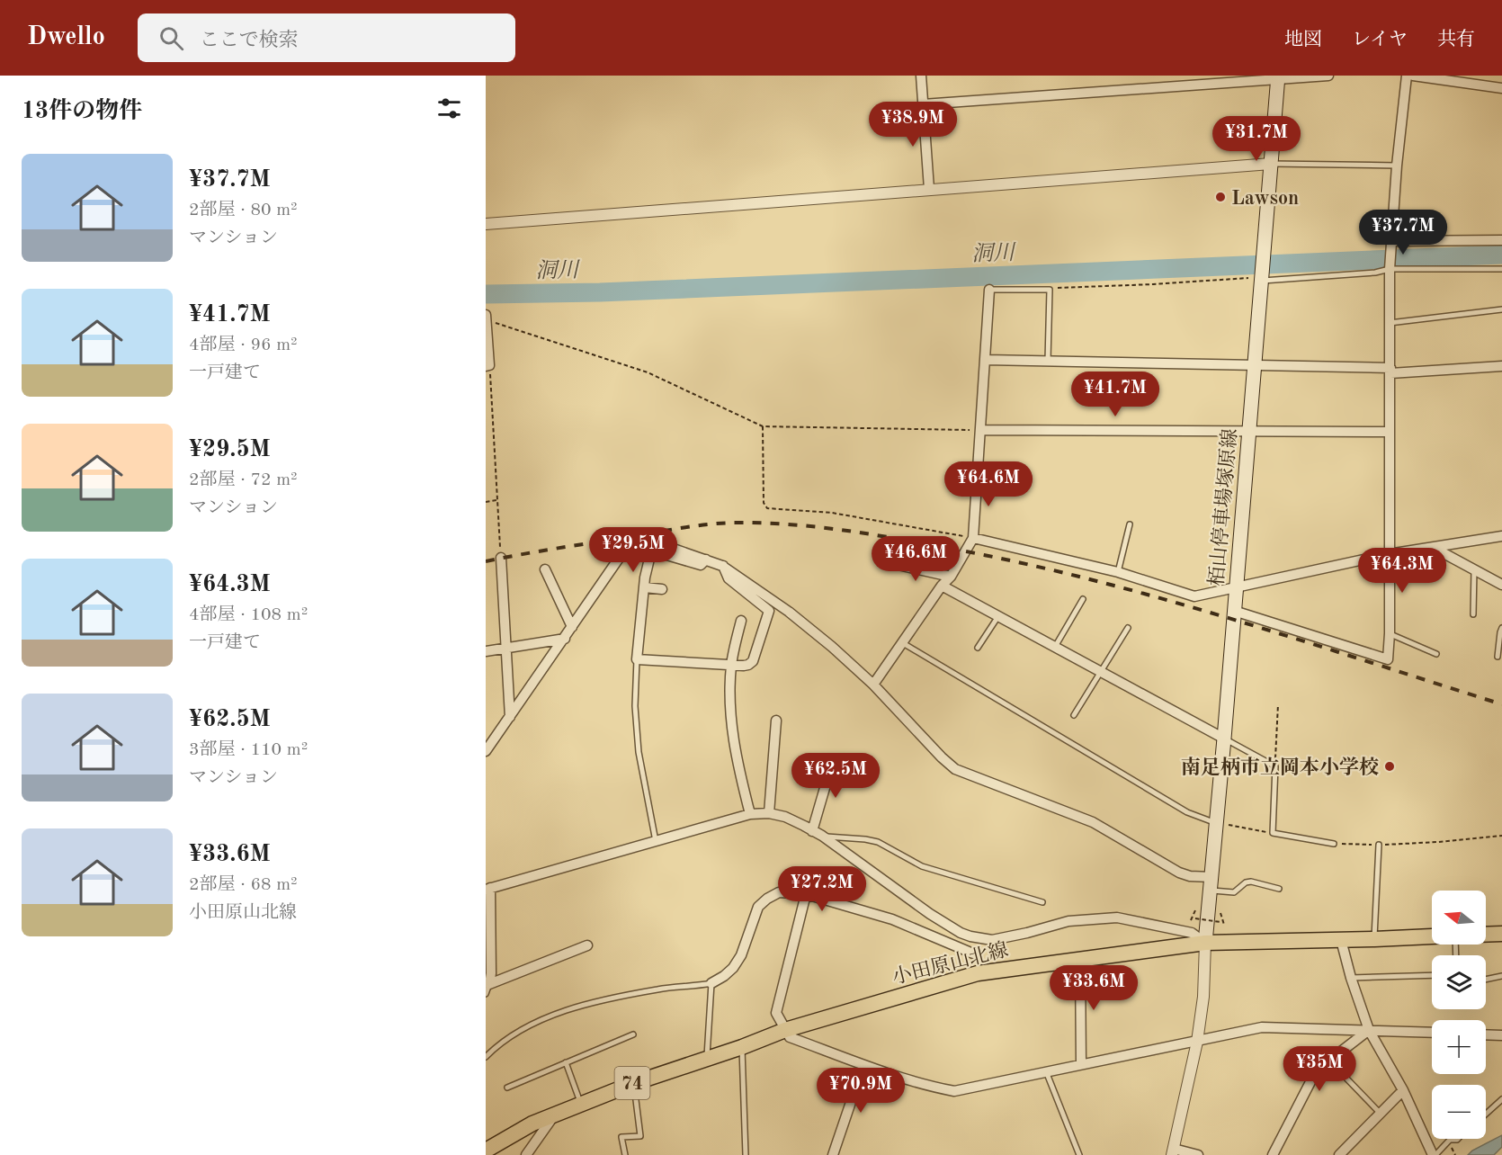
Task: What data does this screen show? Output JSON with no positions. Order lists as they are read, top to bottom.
{
  "streets": {
    "main road": ["栢山停車場塚原線", "小田原山北線", "74"]
  },
  "crossings": [
    ["栢山停車場塚原線", "小田原山北線"]
  ],
  "water": ["洞川"],
  "places": ["Lawson", "南足柄市立岡本小学校"],
  "north": "left",
  "page": {
    "header": "Dwello",
    "search": "ここで検索",
    "nav": ["地図", "レイヤ", "共有"],
    "heading": "13件の物件",
    "price": [
      "¥38.9M",
      "¥31.7M",
      "¥37.7M",
      "¥41.7M",
      "¥64.6M",
      "¥29.5M",
      "¥46.6M",
      "¥64.3M",
      "¥62.5M",
      "¥27.2M",
      "¥33.6M",
      "¥35M",
      "¥70.9M"
    ],
    "list": [
      {
        "name": "¥37.7M",
        "note": "2部屋 · 80 m² · マンション"
      },
      {
        "name": "¥41.7M",
        "note": "4部屋 · 96 m² · 一戸建て"
      },
      {
        "name": "¥29.5M",
        "note": "2部屋 · 72 m² · マンション"
      },
      {
        "name": "¥64.3M",
        "note": "4部屋 · 108 m² · 一戸建て"
      },
      {
        "name": "¥62.5M",
        "note": "3部屋 · 110 m² · マンション"
      },
      {
        "name": "¥33.6M",
        "note": "2部屋 · 68 m² · 小田原山北線"
      }
    ],
    "map_buttons": ["+", "−"]
  }
}
